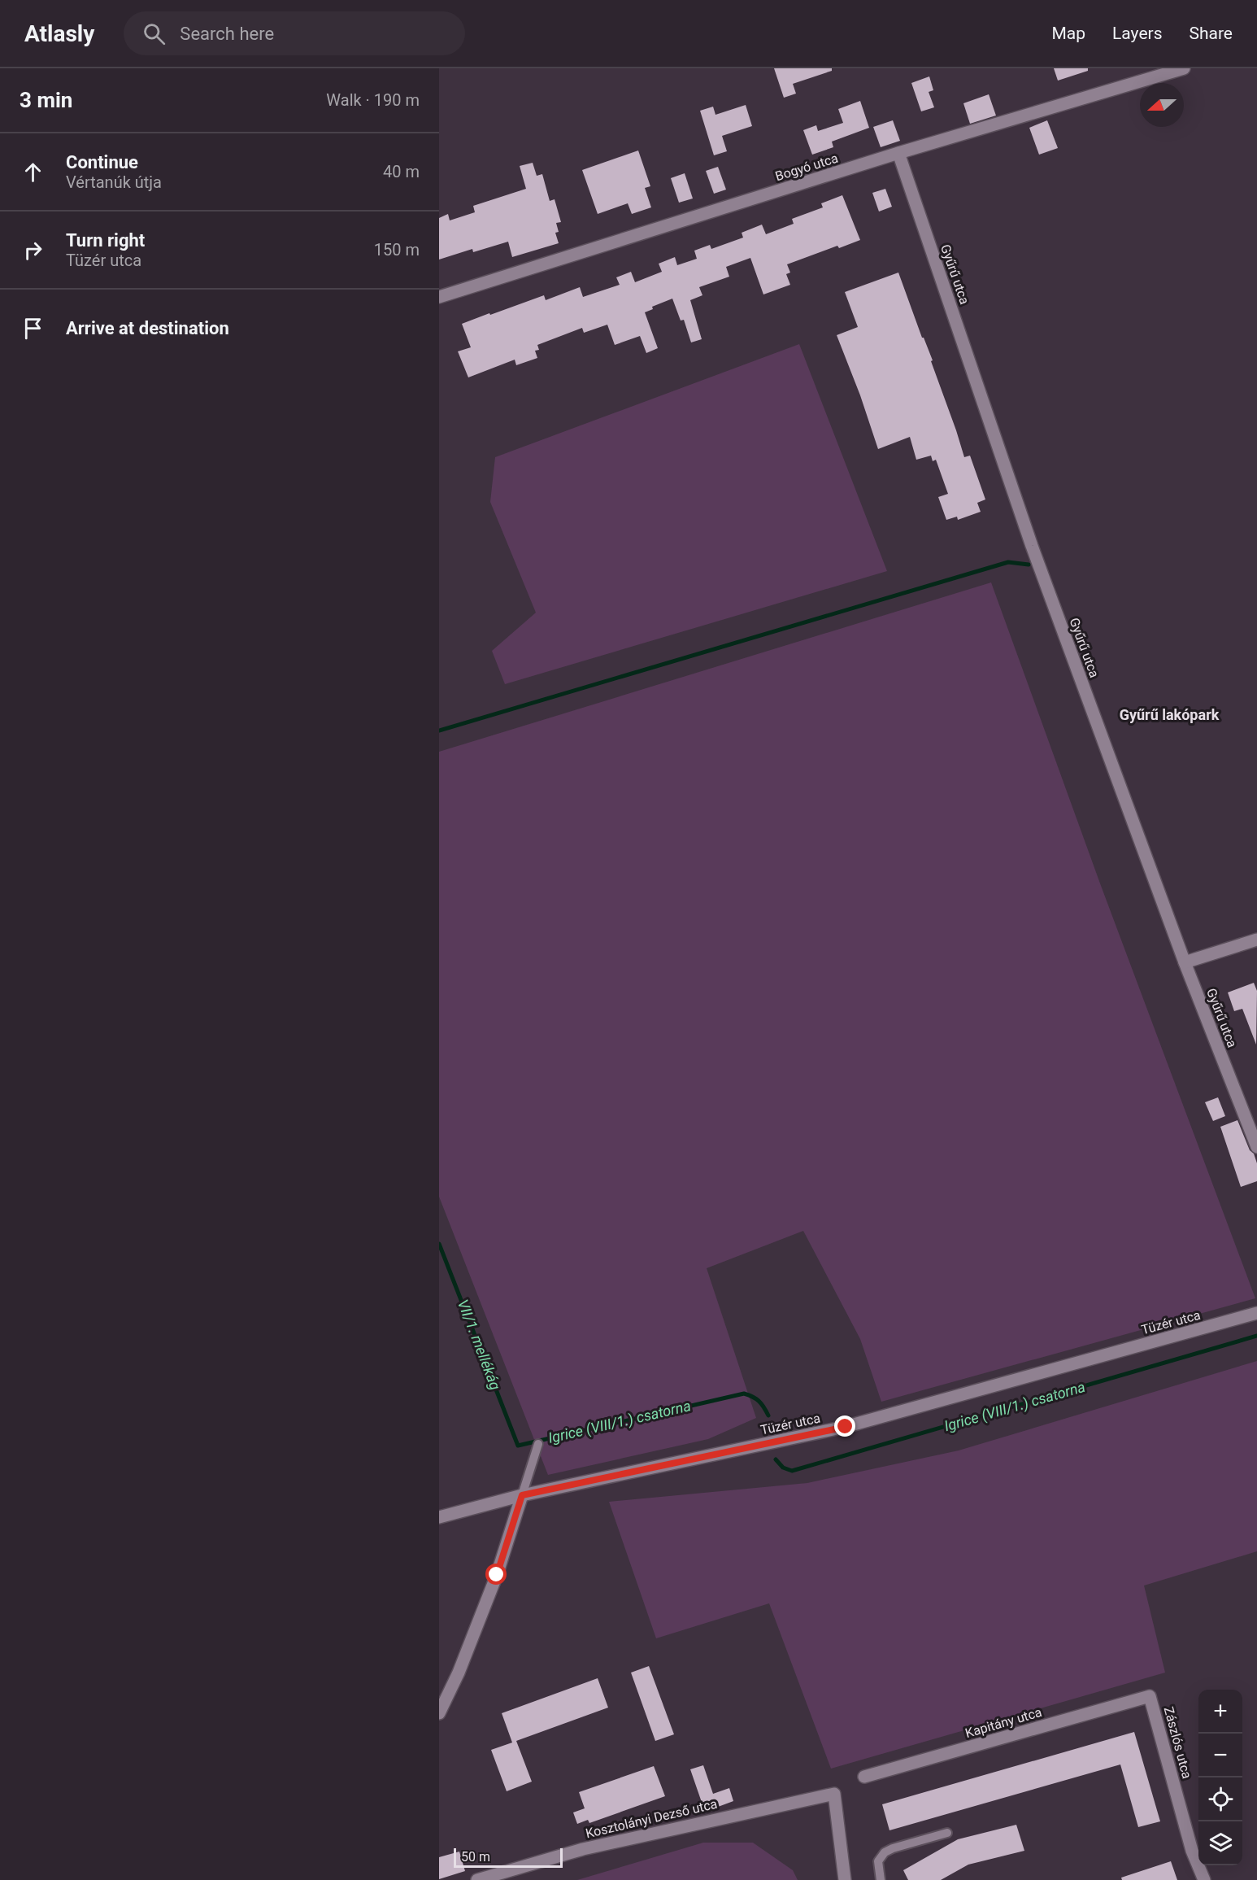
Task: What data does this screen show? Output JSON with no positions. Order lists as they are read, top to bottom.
{
  "streets": {
    "street": [
      "Bogyó utca",
      "Gyűrű utca",
      "Tüzér utca",
      "Kapitány utca",
      "Zászlós utca",
      "Kosztolányi Dezső utca"
    ]
  },
  "crossings": [
    ["Bogyó utca", "Gyűrű utca"],
    ["Kapitány utca", "Zászlós utca"]
  ],
  "districts": ["Gyűrű lakópark"],
  "water": ["VII/1. mellékág", "Igrice (VIII/1.) csatorna"],
  "scale_bar": "50 m",
  "north": "left",
  "page": {
    "header": "Atlasly",
    "search": "Search here",
    "nav": ["Map", "Layers", "Share"],
    "heading": ["3 min", "Walk · 190 m"],
    "list": [
      ["Continue", "Vértanúk útja", "40 m"],
      ["Turn right", "Tüzér utca", "150 m"],
      "Arrive at destination"
    ],
    "map_buttons": ["+", "−"],
    "scale": "50 m"
  }
}
